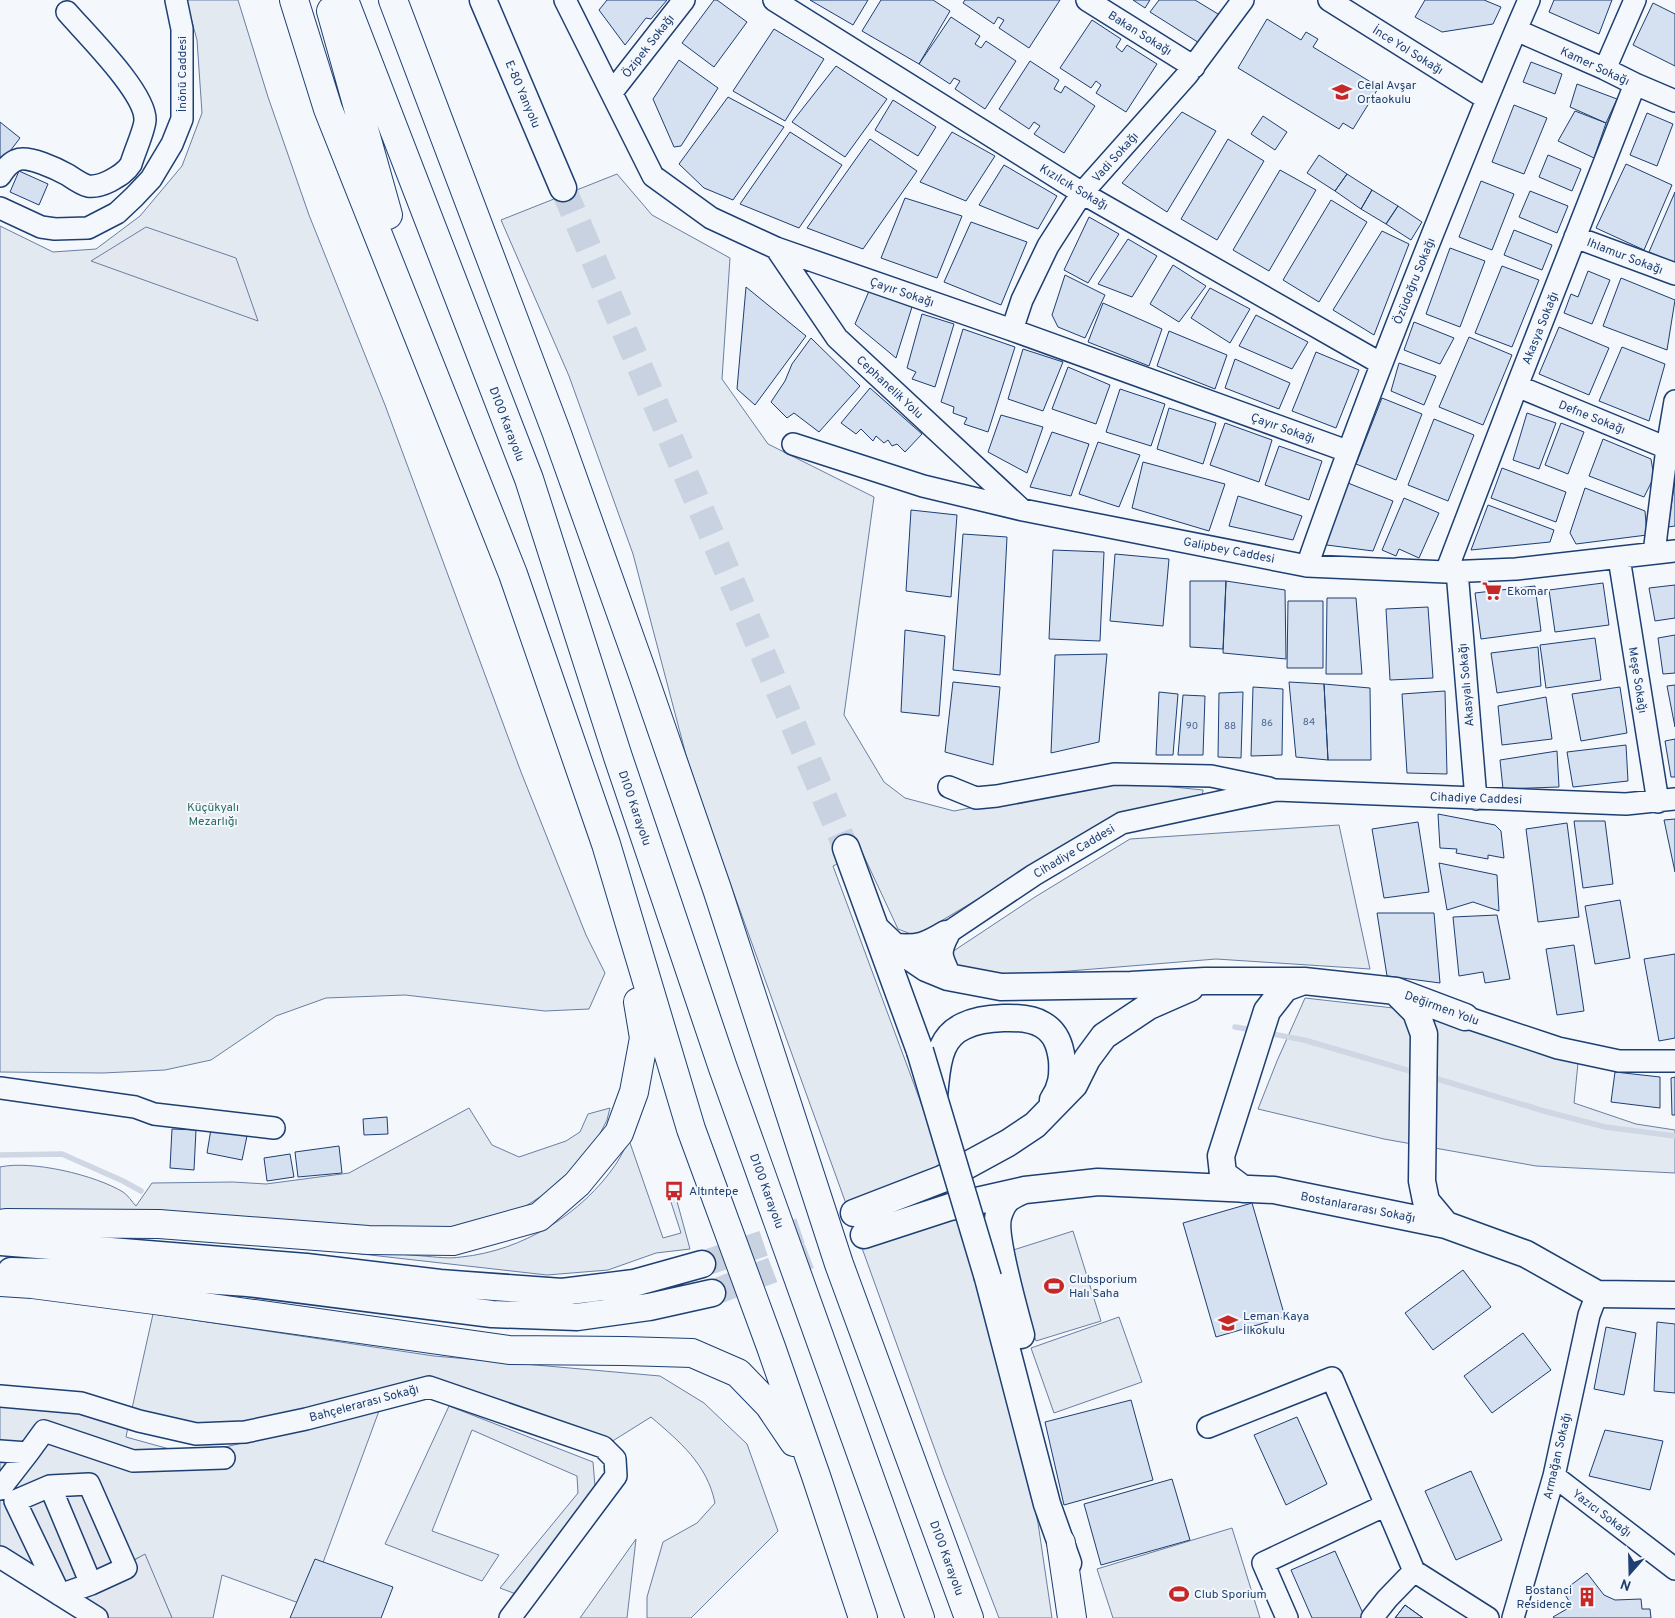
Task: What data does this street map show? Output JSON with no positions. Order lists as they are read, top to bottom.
{
  "streets": {
    "highway": ["D100 Karayolu"],
    "main road": ["E-80 Yanyolu", "Değirmen Yolu", "Bostanlararası Sokağı"],
    "street": [
      "Bakan Sokağı",
      "Özipek Sokağı",
      "İnce Yol Sokağı",
      "Kamer Sokağı",
      "İnönü Caddesi",
      "Vadi Sokağı",
      "Kızılcık Sokağı",
      "Ihlamur Sokağı",
      "Özüdoğru Sokağı",
      "Çayır Sokağı",
      "Akasya Sokağı",
      "Cephanelik Yolu",
      "Defne Sokağı",
      "Galipbey Caddesi",
      "Meşe Sokağı",
      "Akasyalı Sokağı",
      "Cihadiye Caddesi",
      "Bahçelerarası Sokağı",
      "Armağan Sokağı",
      "Yazıcı Sokağı"
    ]
  },
  "crossings": [
    ["Bakan Sokağı", "Vadi Sokağı"],
    ["Özipek Sokağı", "Çayır Sokağı"],
    ["İnce Yol Sokağı", "Özüdoğru Sokağı"],
    ["Kamer Sokağı", "Özüdoğru Sokağı"],
    ["Kamer Sokağı", "Akasya Sokağı"],
    ["Vadi Sokağı", "Kızılcık Sokağı"],
    ["Vadi Sokağı", "Çayır Sokağı"],
    ["Kızılcık Sokağı", "Özüdoğru Sokağı"],
    ["Ihlamur Sokağı", "Akasya Sokağı"],
    ["Özüdoğru Sokağı", "Çayır Sokağı"],
    ["Özüdoğru Sokağı", "Galipbey Caddesi"],
    ["Çayır Sokağı", "Cephanelik Yolu"],
    ["Akasya Sokağı", "Defne Sokağı"],
    ["Akasya Sokağı", "Galipbey Caddesi"],
    ["Akasya Sokağı", "Akasyalı Sokağı"],
    ["Cephanelik Yolu", "Galipbey Caddesi"],
    ["Galipbey Caddesi", "Meşe Sokağı"],
    ["Galipbey Caddesi", "Akasyalı Sokağı"],
    ["Meşe Sokağı", "Cihadiye Caddesi"],
    ["Akasyalı Sokağı", "Cihadiye Caddesi"],
    ["Bostanlararası Sokağı", "Armağan Sokağı"],
    ["Armağan Sokağı", "Yazıcı Sokağı"]
  ],
  "parks": ["Küçükyalı Mezarlığı"],
  "places": {
    "school or university": ["Celal Avşar Ortaokulu", "Leman Kaya İlkokulu"],
    "supermarket": ["Ekomar"],
    "bus stop": ["Altıntepe"],
    "sports": ["Clubsporium Halı Saha", "Club Sporium"],
    "building": ["Bostanci Residence"]
  },
  "house_numbers": [
    "84",
    "86",
    "90",
    "88"
  ],
  "north": "bottom"
}
